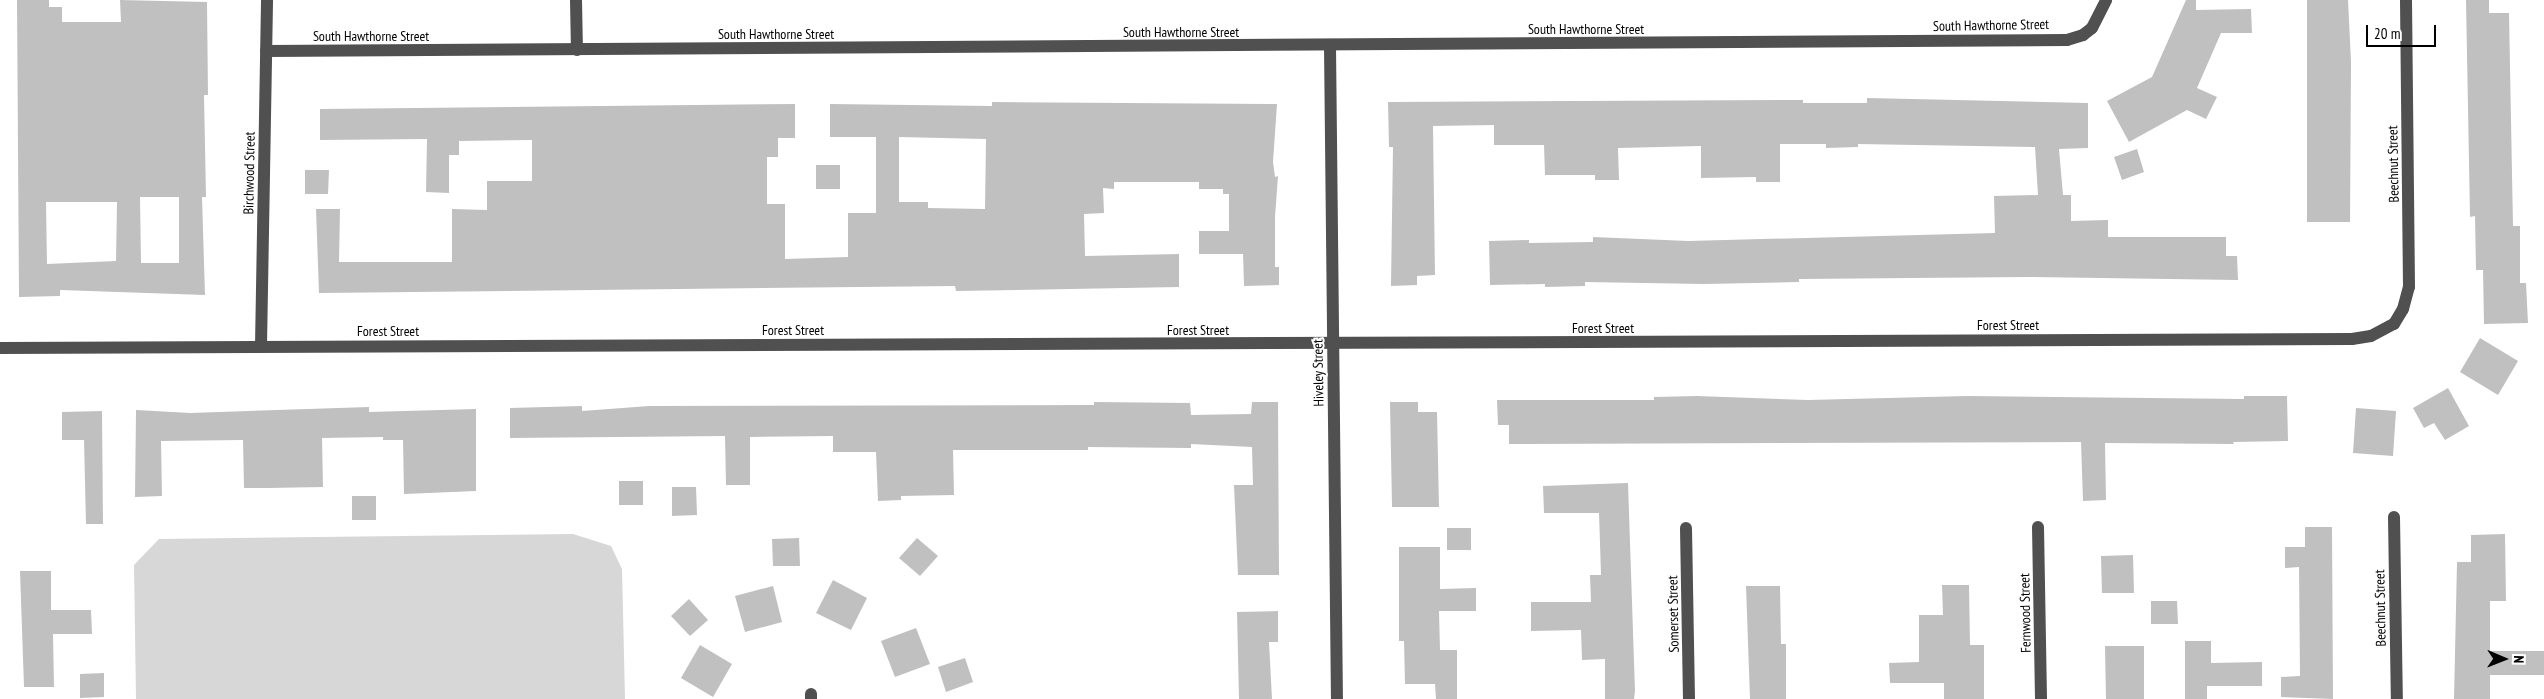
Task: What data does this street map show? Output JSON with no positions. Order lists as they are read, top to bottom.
{
  "streets": {
    "street": [
      "South Hawthorne Street",
      "Beechnut Street",
      "Birchwood Street",
      "Forest Street",
      "Hiveley Street",
      "Fernwood Street",
      "Somerset Street"
    ]
  },
  "crossings": [
    ["South Hawthorne Street", "Birchwood Street"],
    ["South Hawthorne Street", "Hiveley Street"],
    ["Beechnut Street", "Forest Street"],
    ["Birchwood Street", "Forest Street"],
    ["Forest Street", "Hiveley Street"]
  ],
  "scale_bar": "20 m",
  "north": "right"
}
